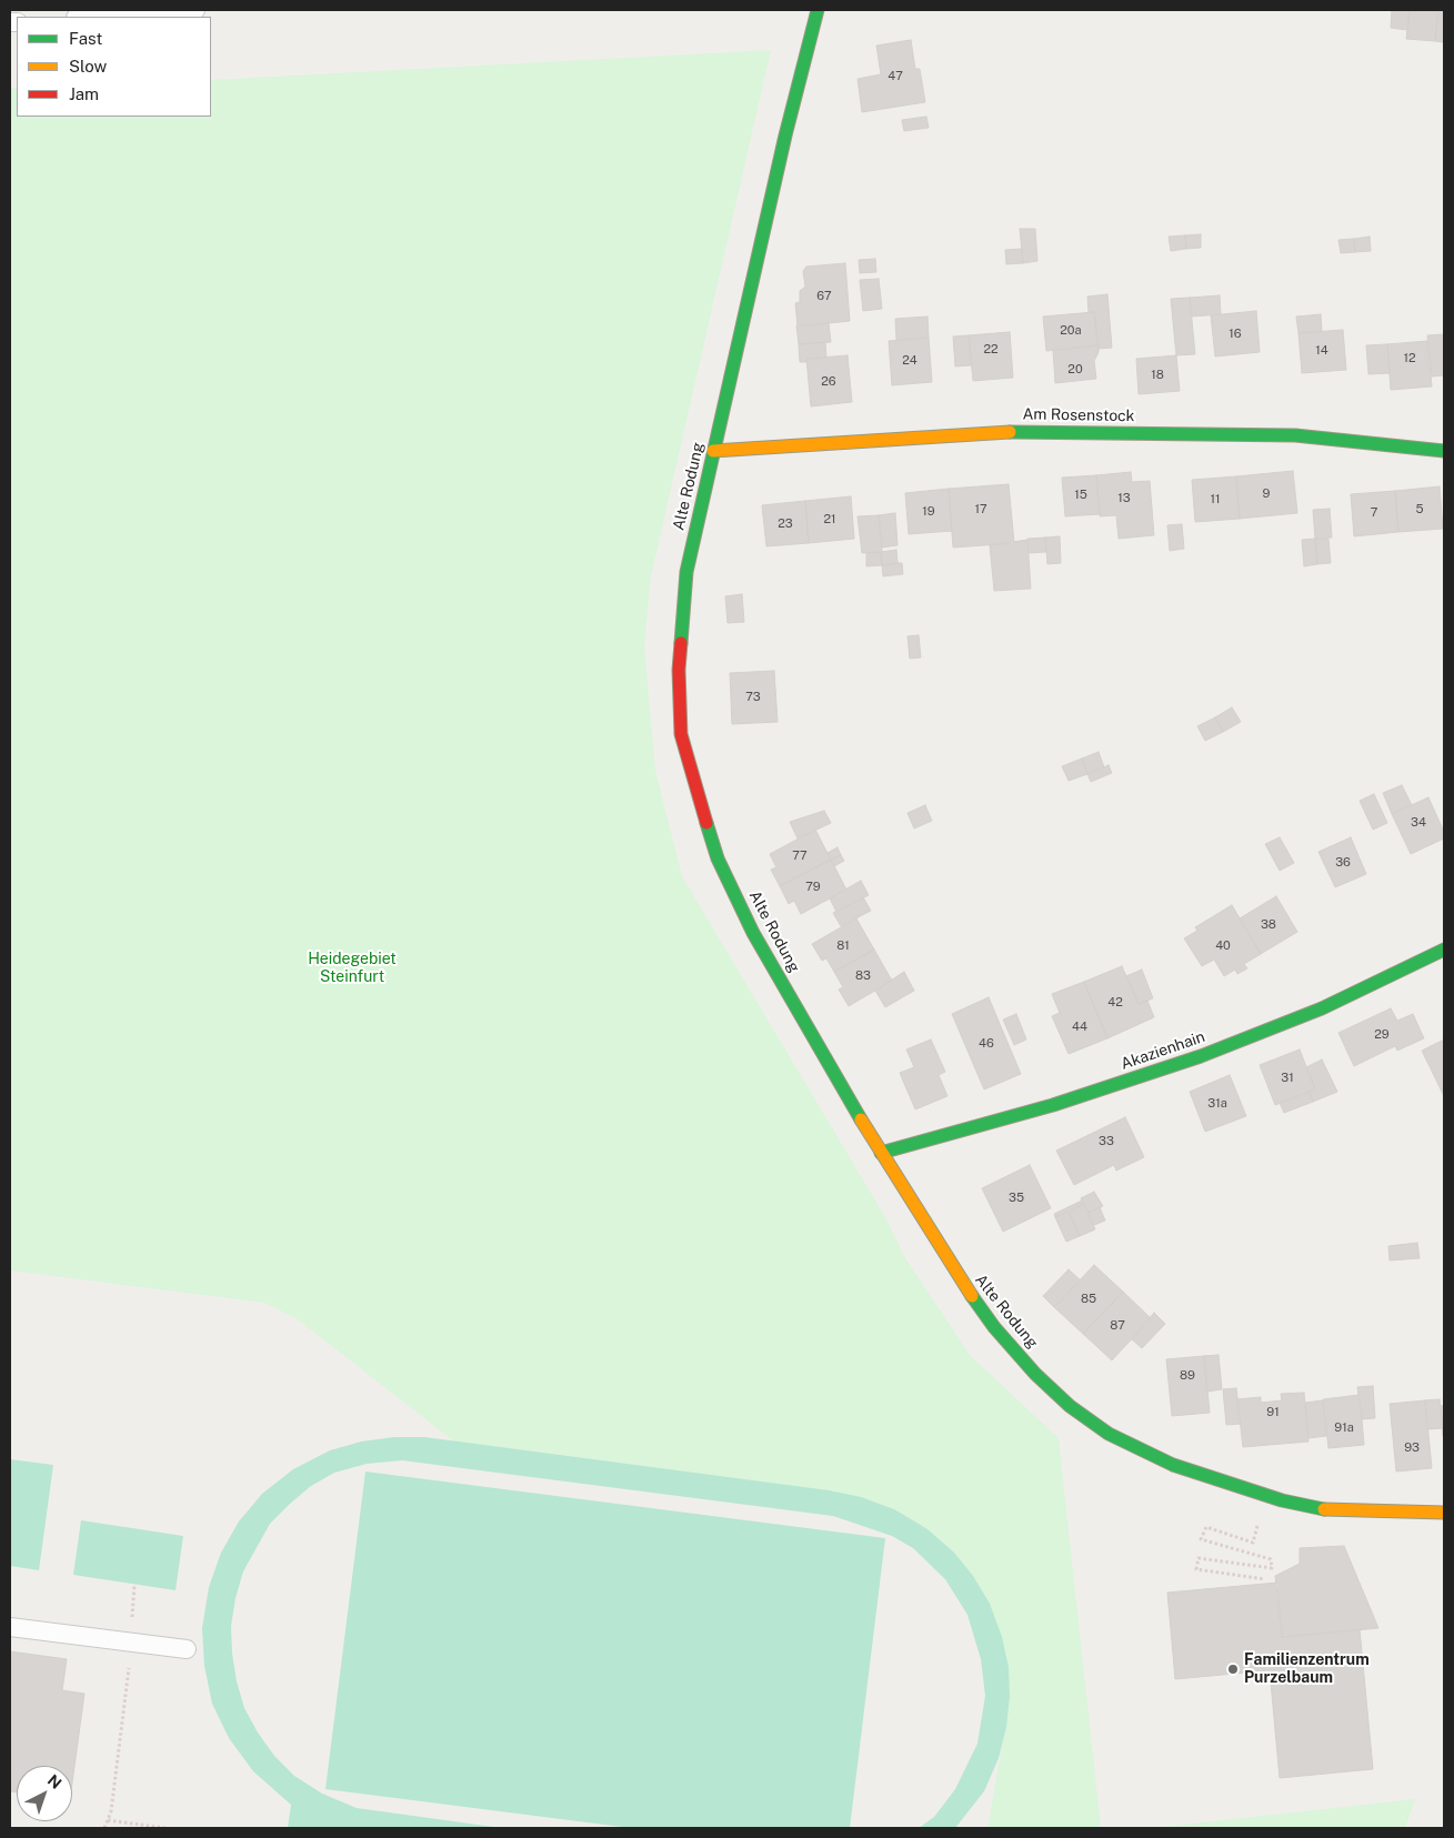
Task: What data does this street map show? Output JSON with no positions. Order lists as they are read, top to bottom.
{
  "streets": {
    "street": ["Am Rosenstock", "Alte Rodung", "Akazienhain"]
  },
  "crossings": [
    ["Am Rosenstock", "Alte Rodung"],
    ["Alte Rodung", "Akazienhain"]
  ],
  "parks": ["Heidegebiet Steinfurt"],
  "places": ["Familienzentrum Purzelbaum"],
  "house_numbers": [
    "47",
    "67",
    "20a",
    "16",
    "22",
    "14",
    "12",
    "24",
    "20",
    "18",
    "26",
    "9",
    "15",
    "13",
    "11",
    "17",
    "5",
    "19",
    "7",
    "21",
    "23",
    "73",
    "34",
    "77",
    "36",
    "79",
    "38",
    "81",
    "40",
    "83",
    "42",
    "44",
    "29",
    "46",
    "31",
    "31a",
    "33",
    "35",
    "85",
    "87",
    "89",
    "91",
    "91a",
    "93"
  ],
  "legend": ["Fast", "Slow", "Jam"],
  "north": "top right"
}
